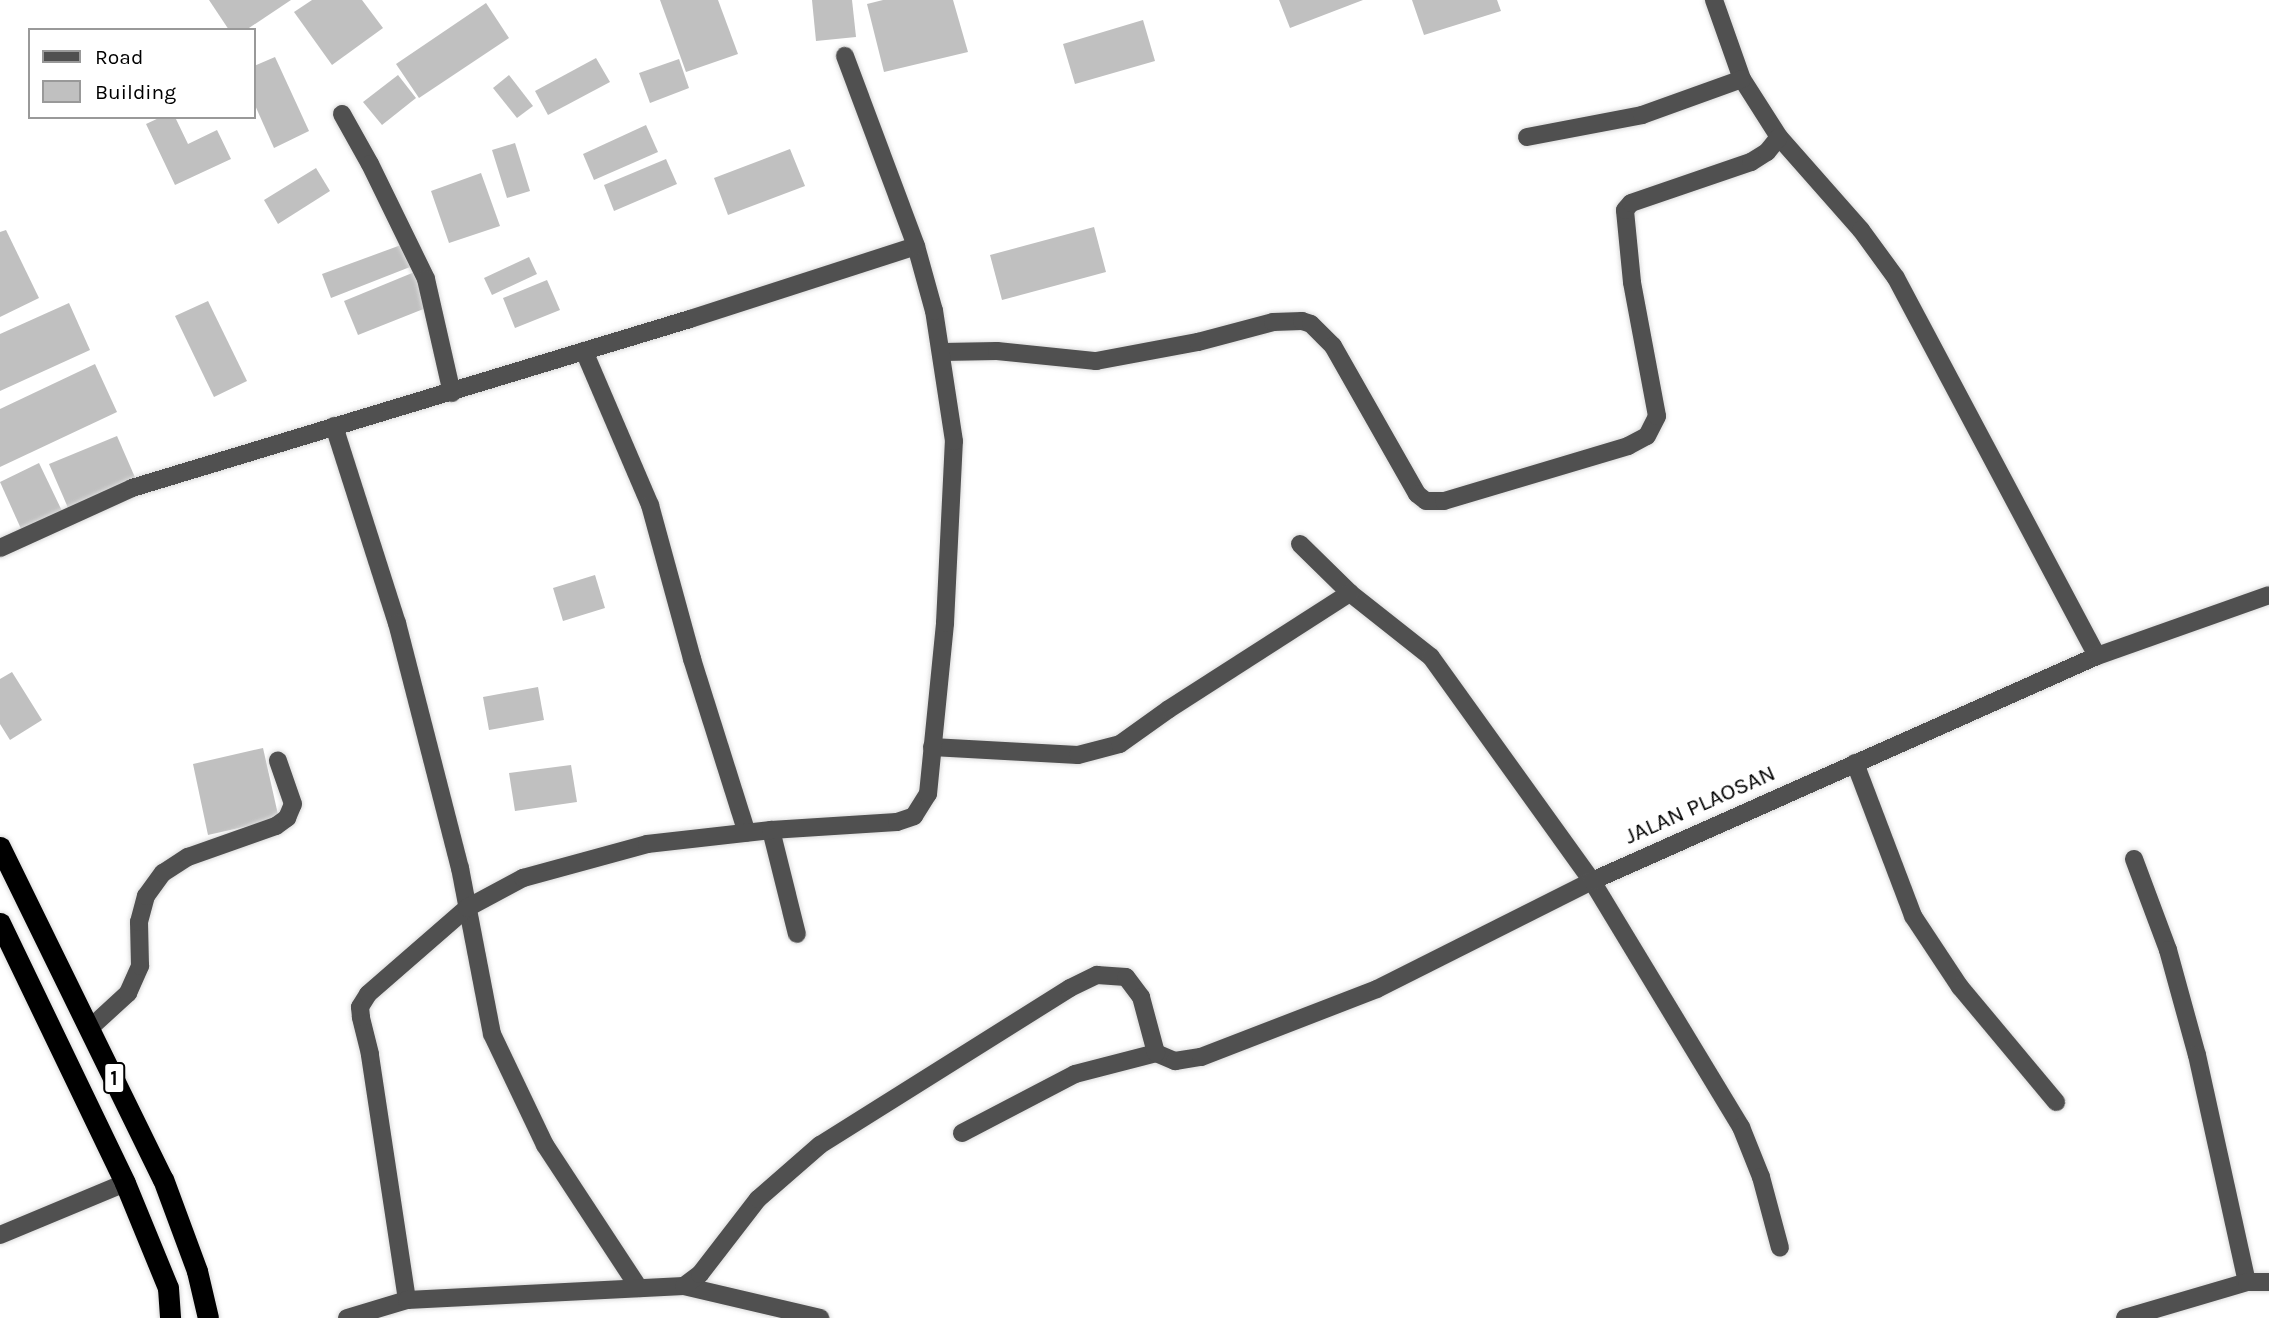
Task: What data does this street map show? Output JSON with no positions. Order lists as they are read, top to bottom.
{
  "streets": {
    "highway": ["1"],
    "street": ["JALAN PLAOSAN"]
  },
  "legend": ["Road", "Building"]
}
